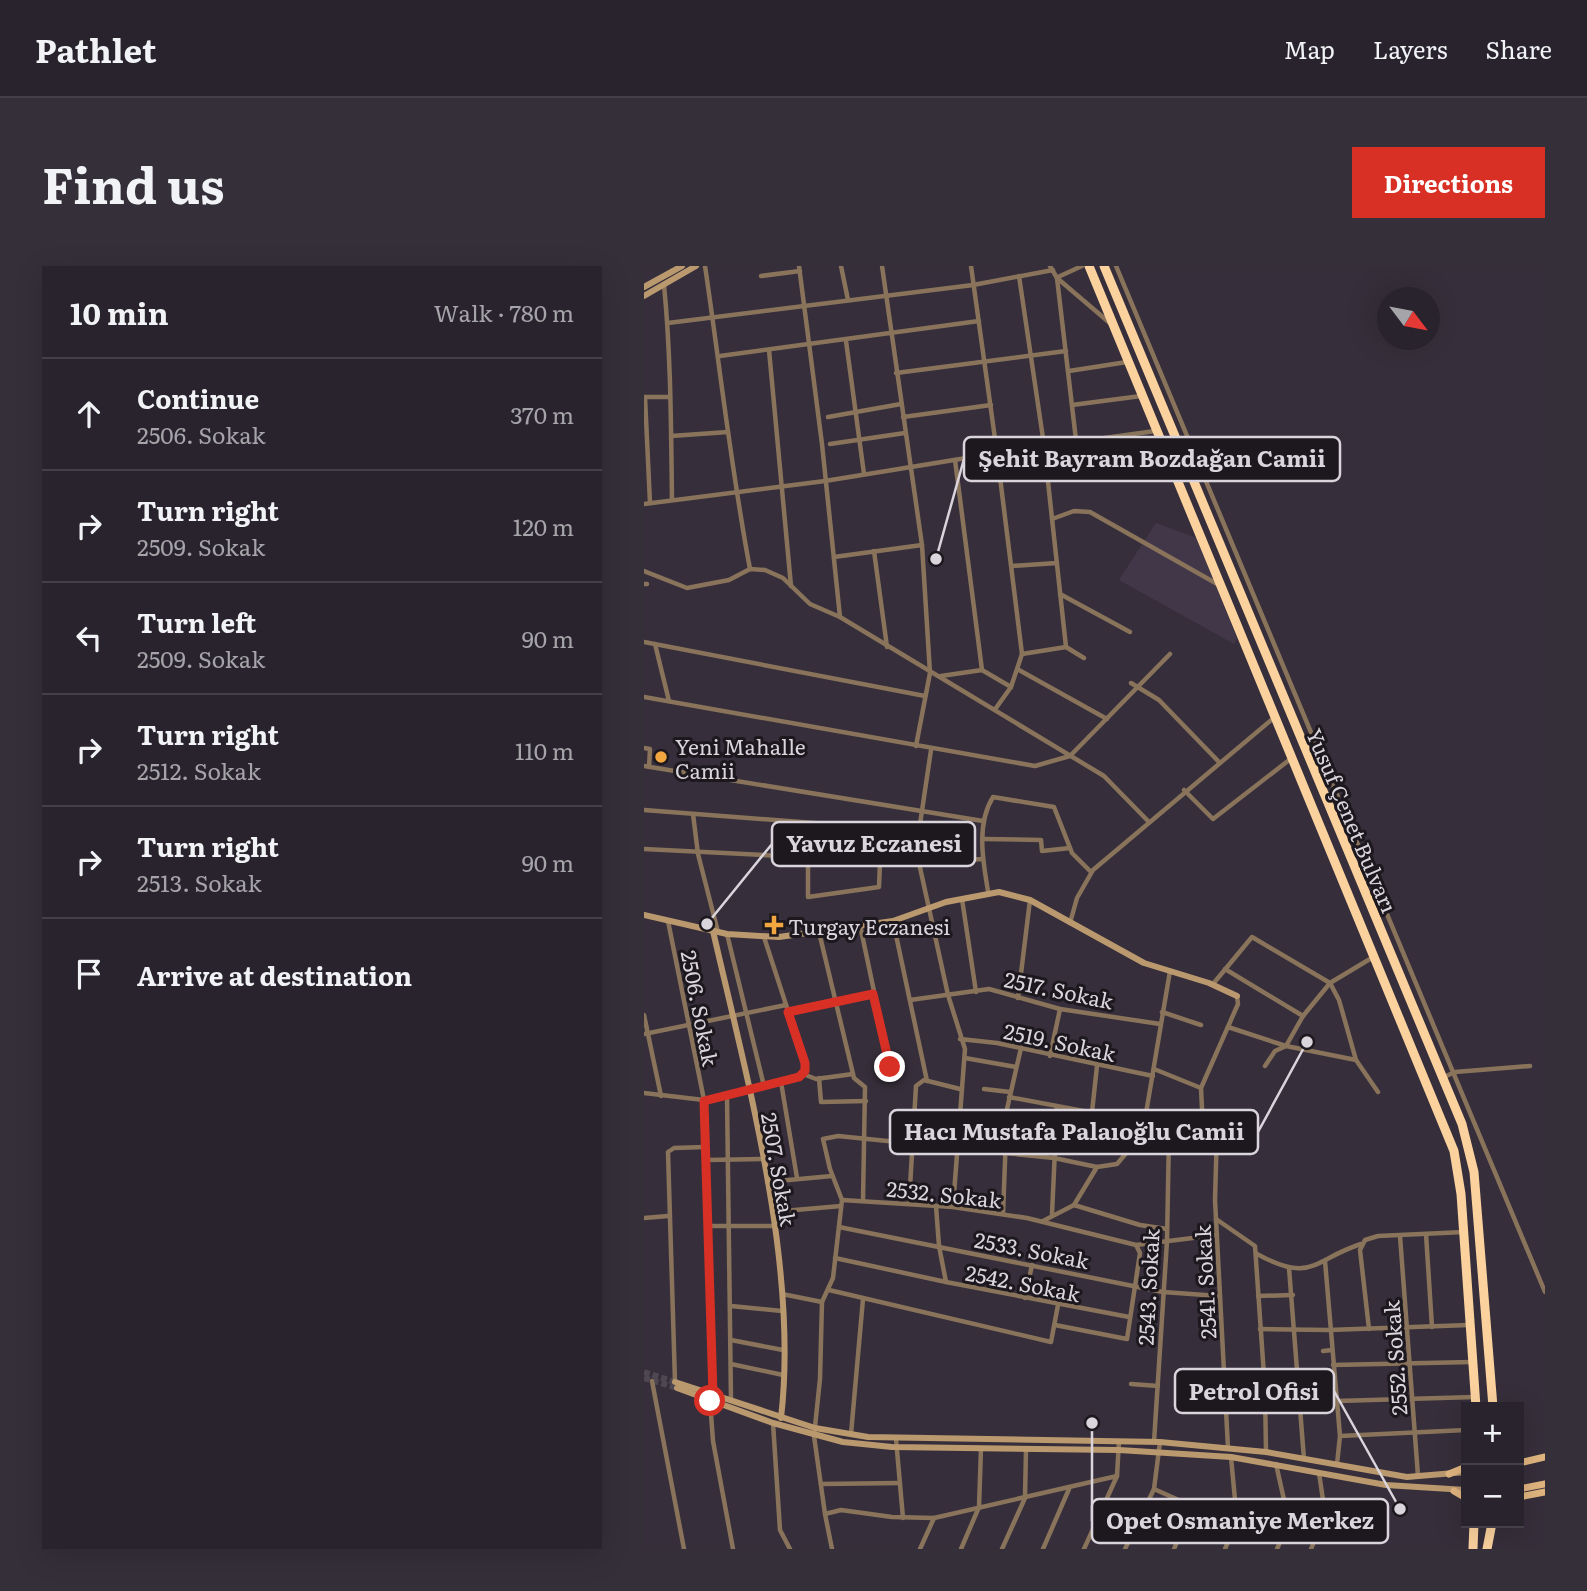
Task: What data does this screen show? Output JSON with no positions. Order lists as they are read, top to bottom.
{
  "streets": {
    "highway": ["Yusuf Çenet Bulvarı"],
    "main road": ["2507. Sokak"],
    "street": [
      "2517. Sokak",
      "2506. Sokak",
      "2519. Sokak",
      "2532. Sokak",
      "2533. Sokak",
      "2542. Sokak",
      "2541. Sokak",
      "2543. Sokak",
      "2552. Sokak"
    ]
  },
  "crossings": [
    ["2507. Sokak", "2532. Sokak"],
    ["2532. Sokak", "2542. Sokak"],
    ["2533. Sokak", "2542. Sokak"],
    ["2533. Sokak", "2541. Sokak"],
    ["2533. Sokak", "2543. Sokak"]
  ],
  "places": {
    "other": [
      "Şehit Bayram Bozdağan Camii",
      "Yeni Mahalle Camii",
      "Yavuz Eczanesi",
      "Hacı Mustafa Palaıoğlu Camii",
      "Opet Osmaniye Merkez",
      "Petrol Ofisi"
    ],
    "health": ["Turgay Eczanesi"]
  },
  "north": "bottom right",
  "page": {
    "header": "Pathlet",
    "nav": ["Map", "Layers", "Share"],
    "title": "Find us",
    "buttons": "Directions",
    "heading": ["10 min", "Walk · 780 m"],
    "list": [
      ["Continue", "2506. Sokak", "370 m"],
      ["Turn right", "2509. Sokak", "120 m"],
      ["Turn left", "2509. Sokak", "90 m"],
      ["Turn right", "2512. Sokak", "110 m"],
      ["Turn right", "2513. Sokak", "90 m"],
      "Arrive at destination"
    ],
    "map_buttons": ["+", "−"]
  }
}
